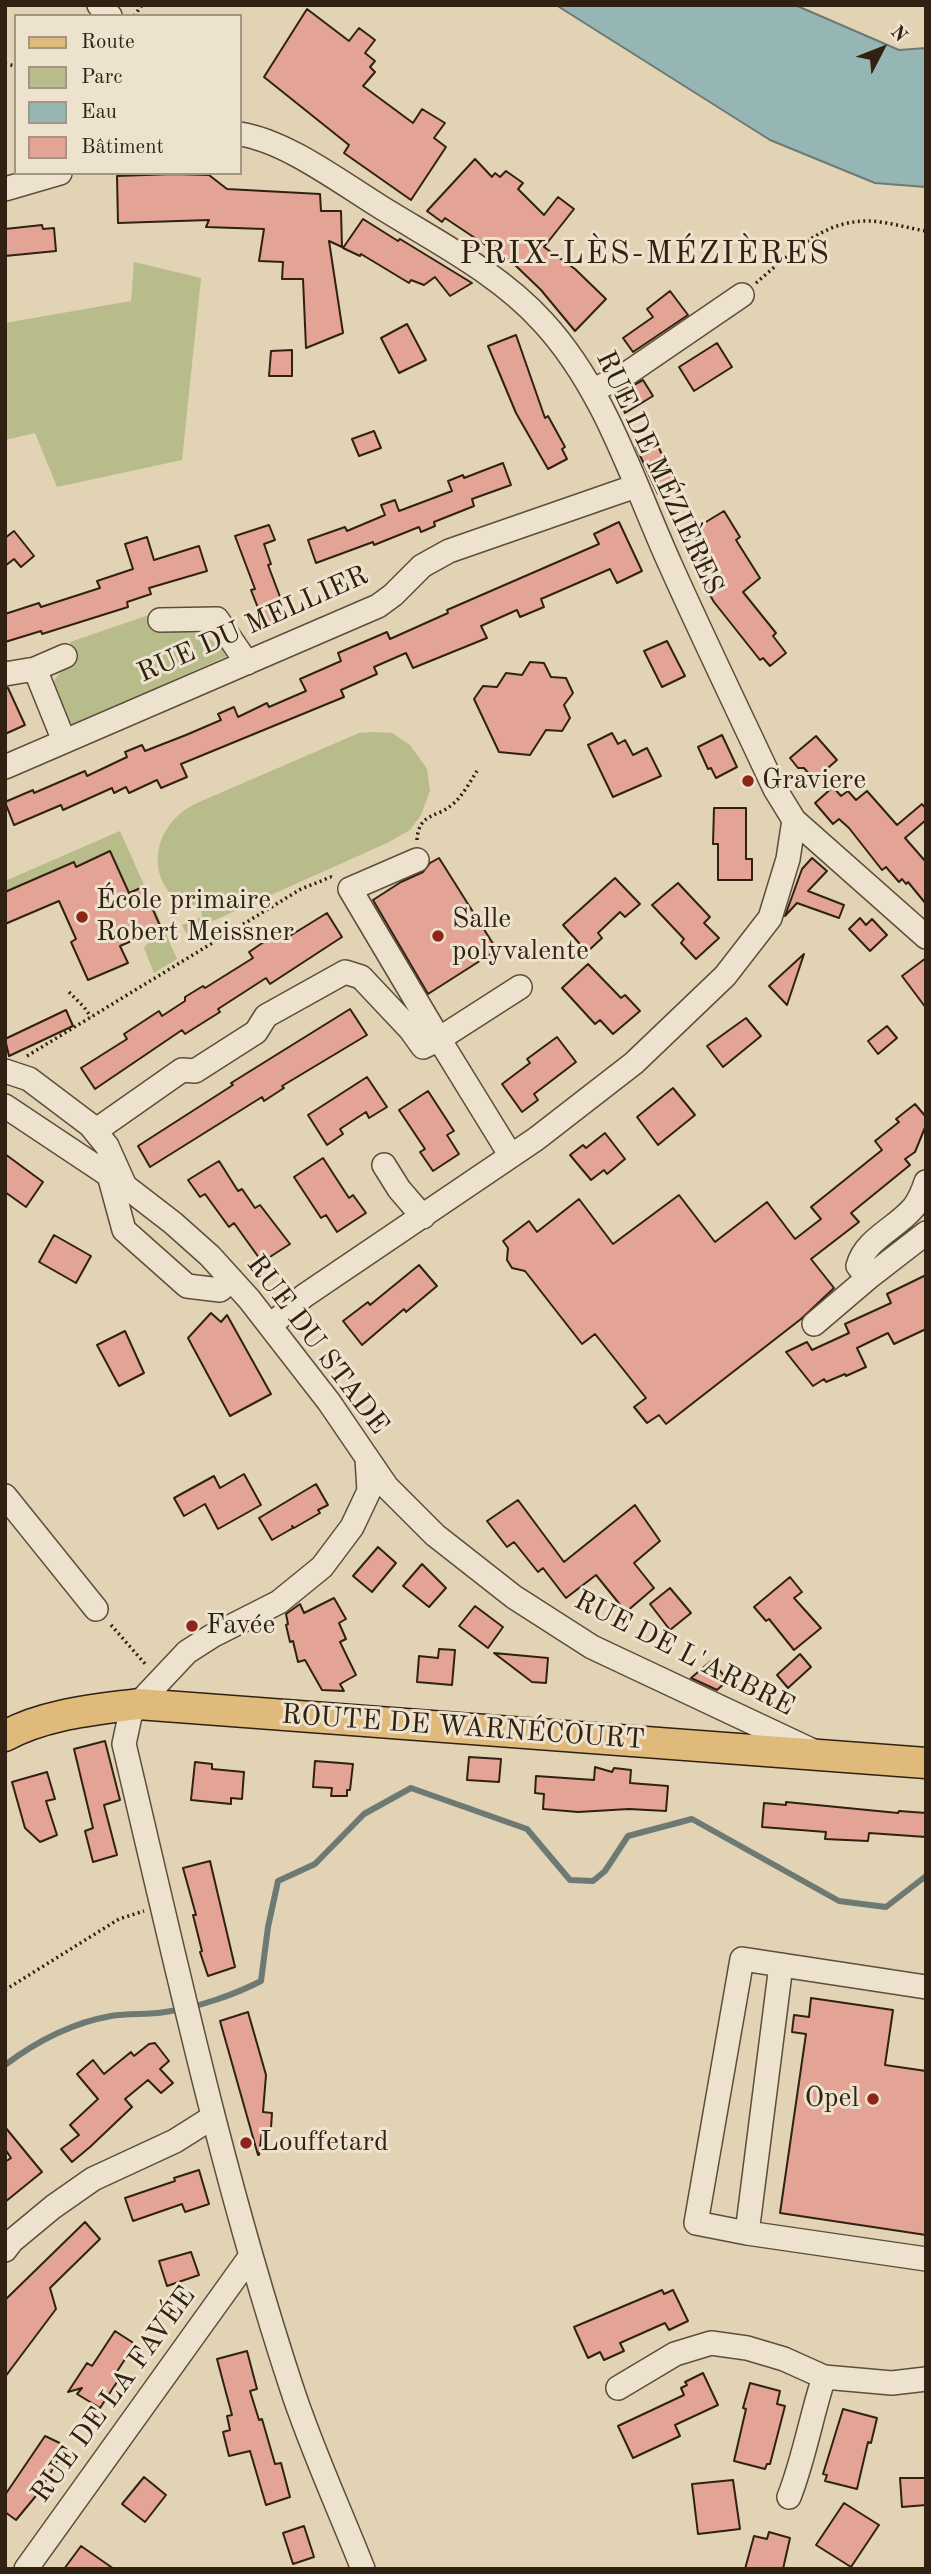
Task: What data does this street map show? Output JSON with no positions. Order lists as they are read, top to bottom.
{
  "streets": {
    "main road": ["ROUTE DE WARNÉCOURT"],
    "street": [
      "RUE DE MÉZIÈRES",
      "RUE DU MELLIER",
      "RUE DU STADE",
      "RUE DE L'ARBRE",
      "RUE DE LA FAVÉE"
    ]
  },
  "crossings": [
    ["RUE DE MÉZIÈRES", "RUE DU MELLIER"],
    ["RUE DU STADE", "RUE DE L'ARBRE"],
    ["RUE DU STADE", "ROUTE DE WARNÉCOURT"],
    ["RUE DE L'ARBRE", "ROUTE DE WARNÉCOURT"]
  ],
  "districts": ["PRIX-LÈS-MÉZIÈRES"],
  "places": [
    "Graviere",
    "École primaire Robert Meissner",
    "Salle polyvalente",
    "Favée",
    "Opel",
    "Louffetard"
  ],
  "legend": [
    "Route",
    "Parc",
    "Eau",
    "Bâtiment"
  ],
  "north": "top right"
}
